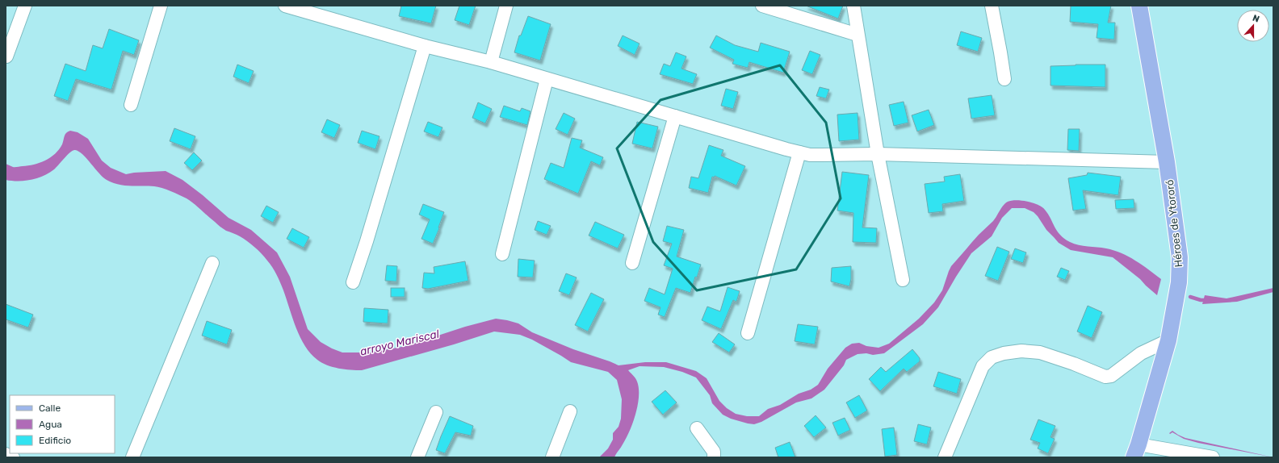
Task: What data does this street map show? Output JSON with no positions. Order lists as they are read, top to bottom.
{
  "streets": {
    "main road": ["Héroes de Ytororó"]
  },
  "water": ["arroyo Mariscal"],
  "legend": ["Calle", "Agua", "Edificio"],
  "north": "top"
}
